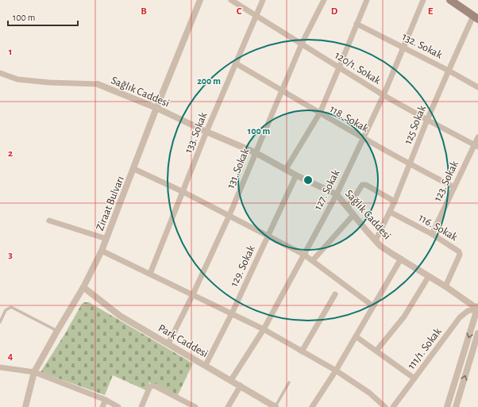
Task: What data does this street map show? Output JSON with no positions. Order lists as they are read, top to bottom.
{
  "streets": {
    "street": [
      "132. Sokak",
      "120/1. Sokak",
      "Sağlık Caddesi",
      "118. Sokak",
      "125 Sokak",
      "133. Sokak",
      "131. Sokak",
      "123. Sokak",
      "127. Sokak",
      "Ziraat Bulvarı",
      "116. Sokak",
      "129. Sokak",
      "Park Caddesi",
      "111/1. Sokak"
    ]
  },
  "crossings": [
    ["132. Sokak", "125 Sokak"],
    ["132. Sokak", "127. Sokak"],
    ["120/1. Sokak", "125 Sokak"],
    ["120/1. Sokak", "133. Sokak"],
    ["120/1. Sokak", "131. Sokak"],
    ["120/1. Sokak", "123. Sokak"],
    ["120/1. Sokak", "127. Sokak"],
    ["Sağlık Caddesi", "125 Sokak"],
    ["Sağlık Caddesi", "133. Sokak"],
    ["Sağlık Caddesi", "131. Sokak"],
    ["Sağlık Caddesi", "127. Sokak"],
    ["Sağlık Caddesi", "Ziraat Bulvarı"],
    ["Sağlık Caddesi", "116. Sokak"],
    ["Sağlık Caddesi", "129. Sokak"],
    ["Sağlık Caddesi", "111/1. Sokak"],
    ["118. Sokak", "125 Sokak"],
    ["118. Sokak", "133. Sokak"],
    ["118. Sokak", "131. Sokak"],
    ["118. Sokak", "123. Sokak"],
    ["118. Sokak", "127. Sokak"],
    ["125 Sokak", "116. Sokak"],
    ["131. Sokak", "Park Caddesi"],
    ["123. Sokak", "116. Sokak"],
    ["127. Sokak", "Park Caddesi"],
    ["Ziraat Bulvarı", "Park Caddesi"],
    ["129. Sokak", "Park Caddesi"]
  ],
  "scale_bar": "100 m",
  "grid": {
    "columns": [
      "B",
      "C",
      "D",
      "E"
    ],
    "rows": [
      "1",
      "2",
      "3",
      "4"
    ]
  },
  "rings": ["200 m", "100 m"]
}
